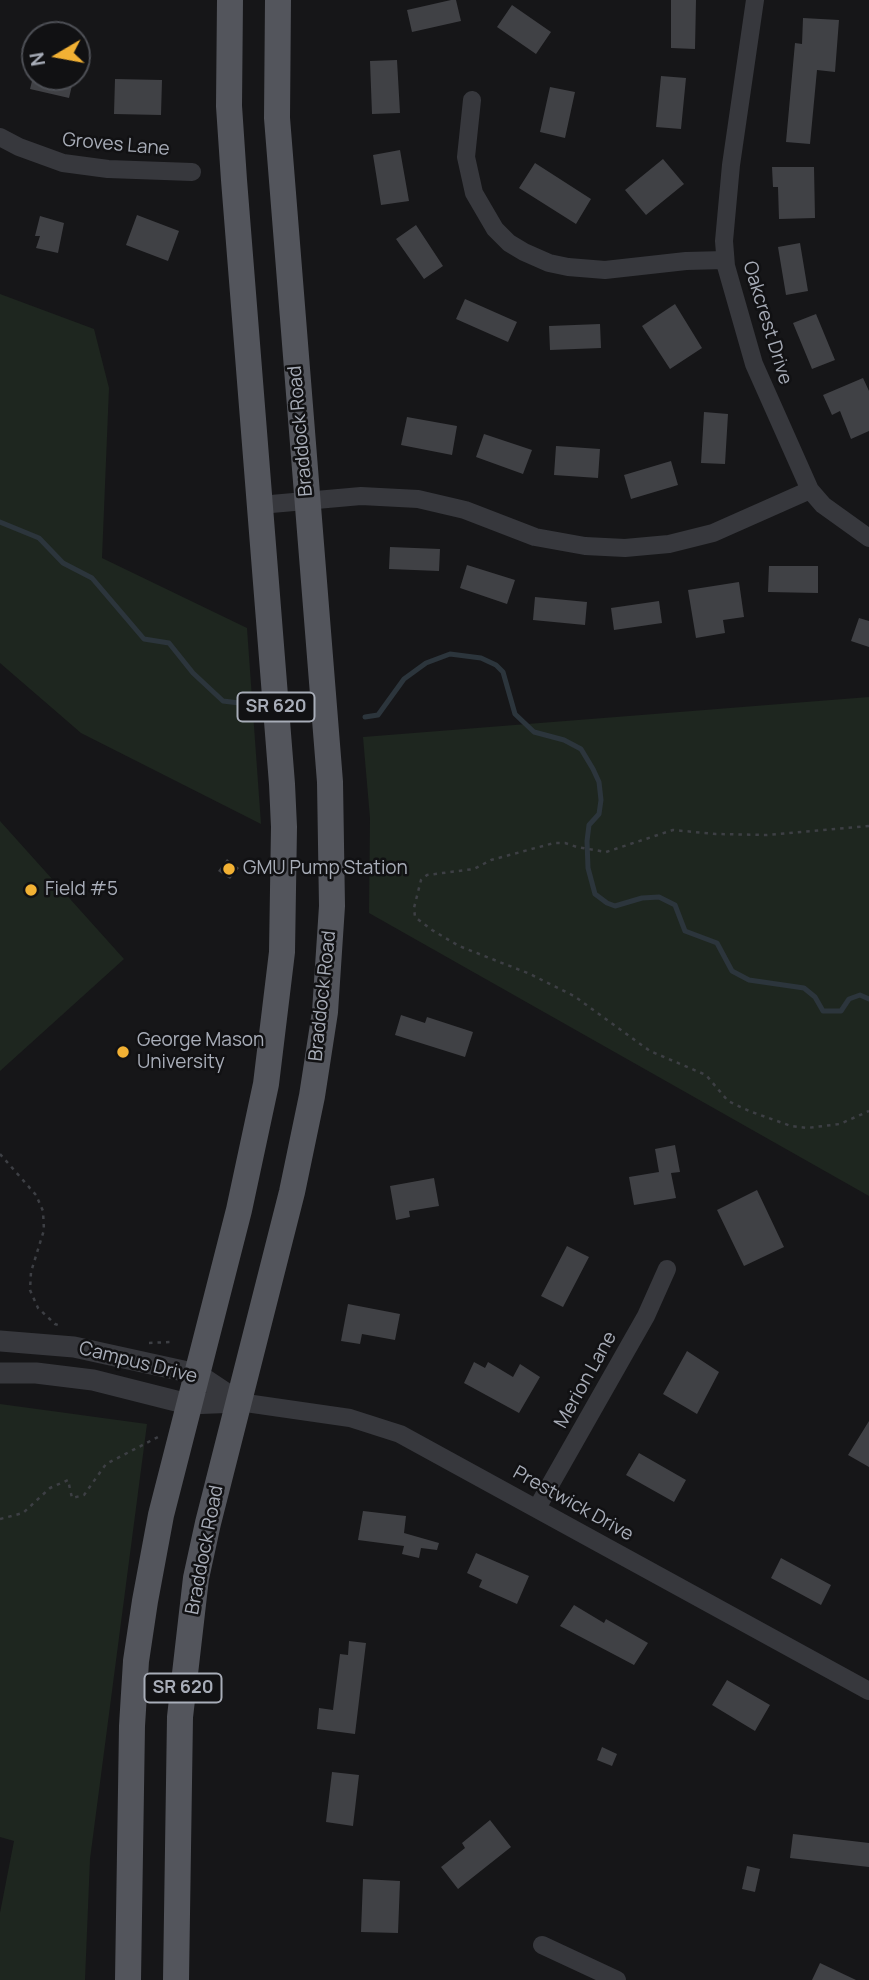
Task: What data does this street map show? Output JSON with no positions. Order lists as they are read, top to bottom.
{
  "streets": {
    "main road": ["Braddock Road", "SR 620"],
    "street": [
      "Groves Lane",
      "Oakcrest Drive",
      "Campus Drive",
      "Merion Lane",
      "Prestwick Drive"
    ]
  },
  "crossings": [
    ["Braddock Road", "Campus Drive"],
    ["Braddock Road", "Prestwick Drive"],
    ["SR 620", "Campus Drive"],
    ["Campus Drive", "Prestwick Drive"],
    ["Merion Lane", "Prestwick Drive"]
  ],
  "places": ["GMU Pump Station", "Field #5", "George Mason University"],
  "north": "left"
}
